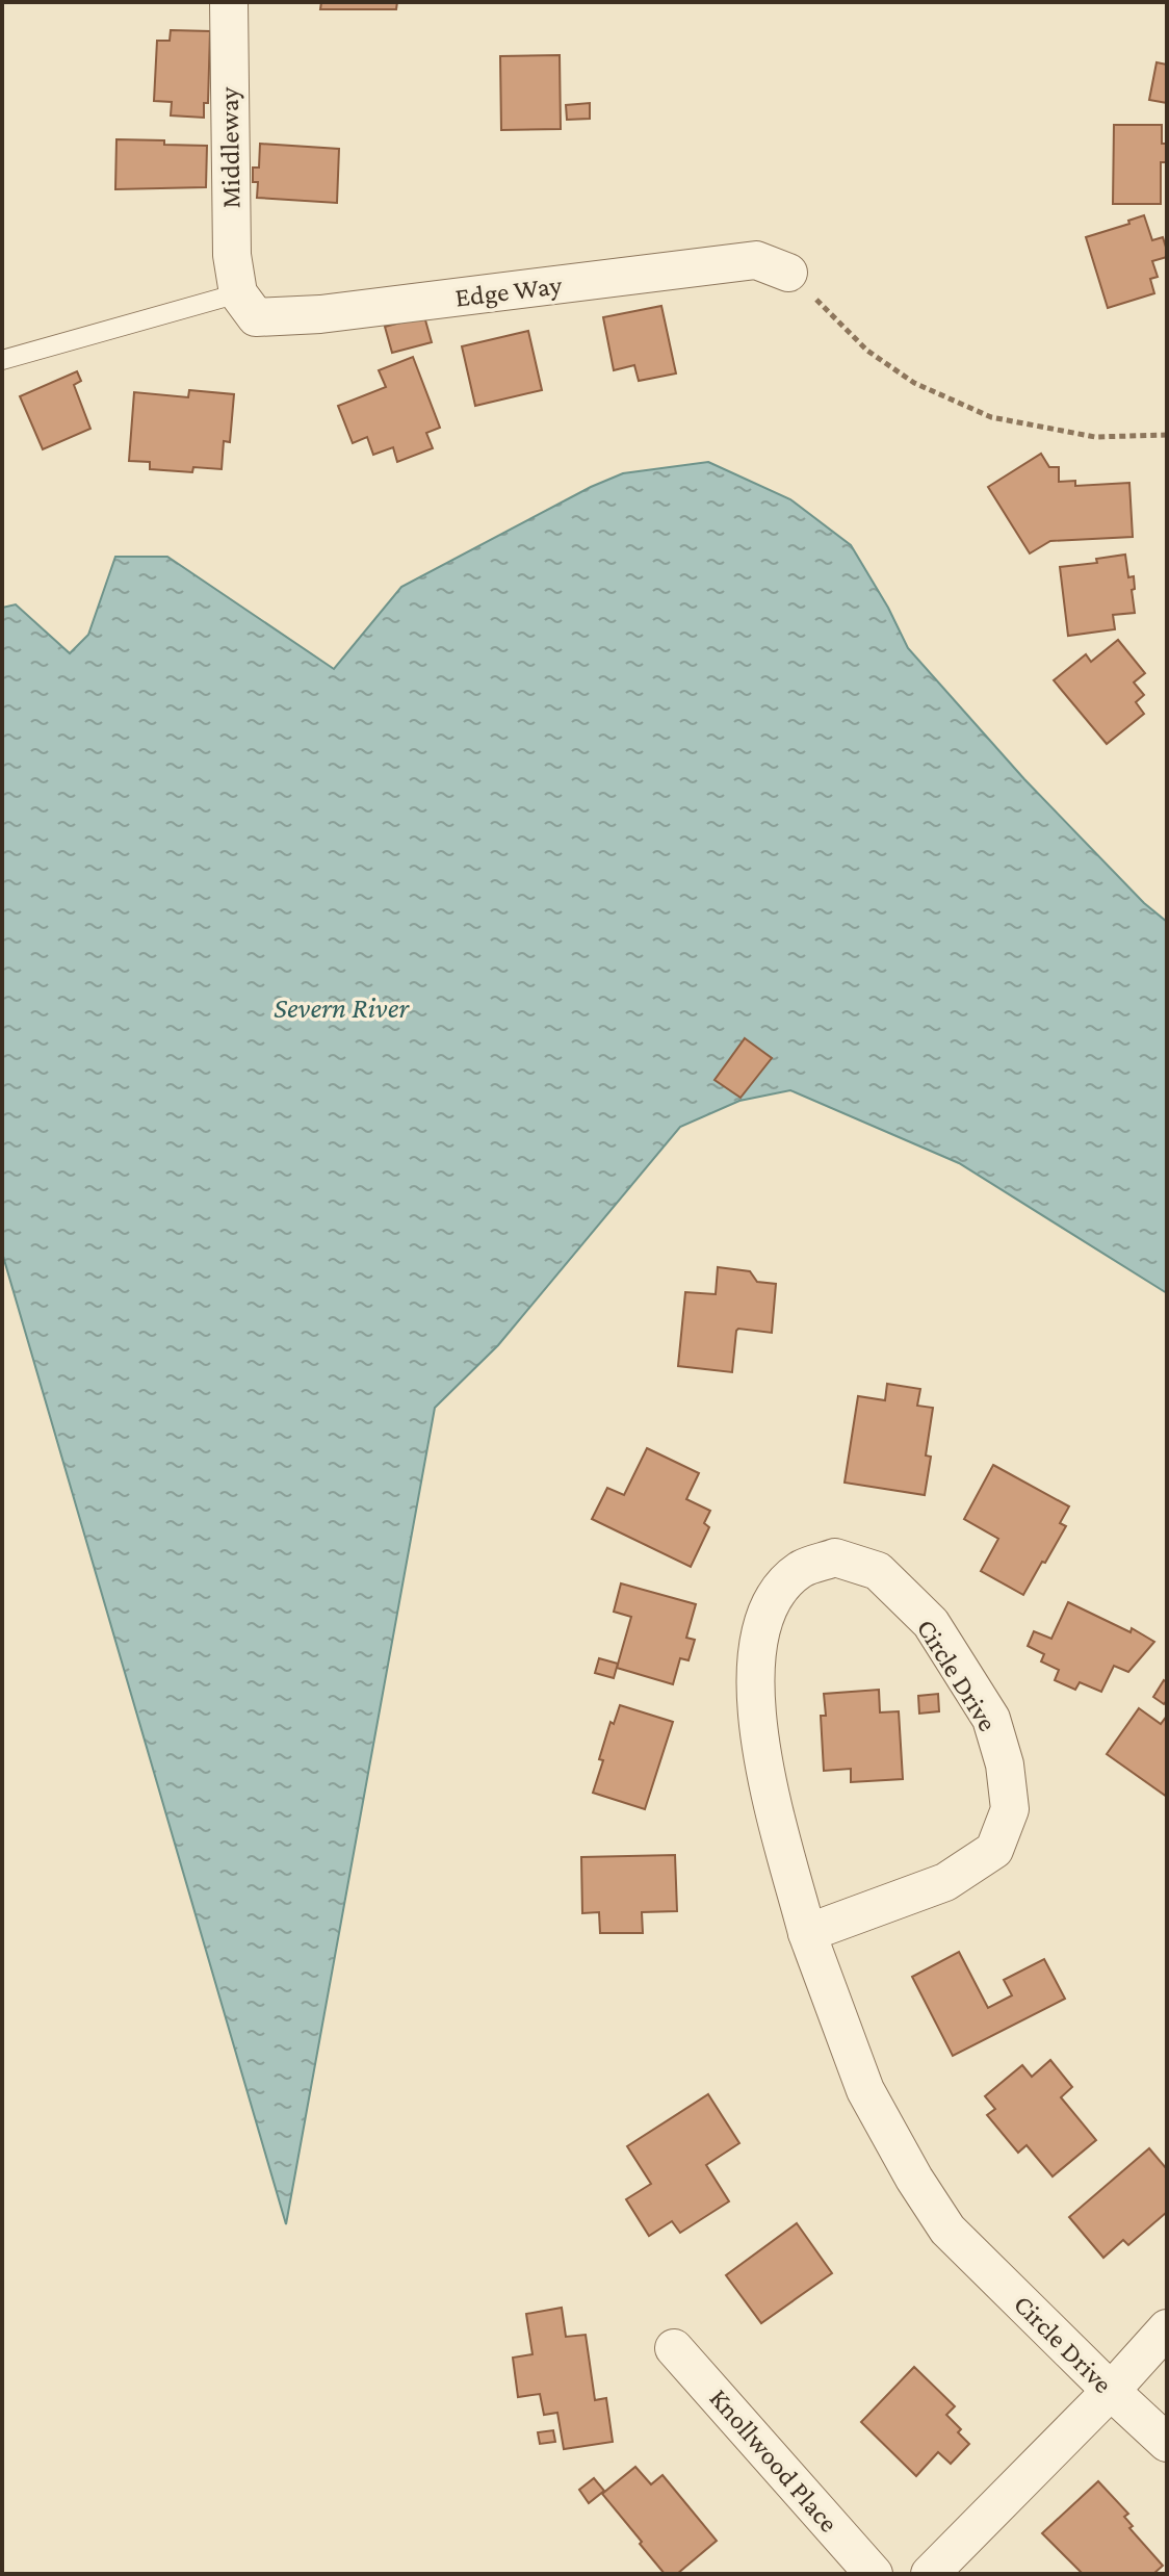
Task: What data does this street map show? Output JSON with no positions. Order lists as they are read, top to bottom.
{
  "streets": {
    "street": [
      "Middleway",
      "Edge Way",
      "Circle Drive",
      "Knollwood Place"
    ]
  },
  "crossings": [
    ["Middleway", "Edge Way"]
  ],
  "water": ["Severn River"]
}
